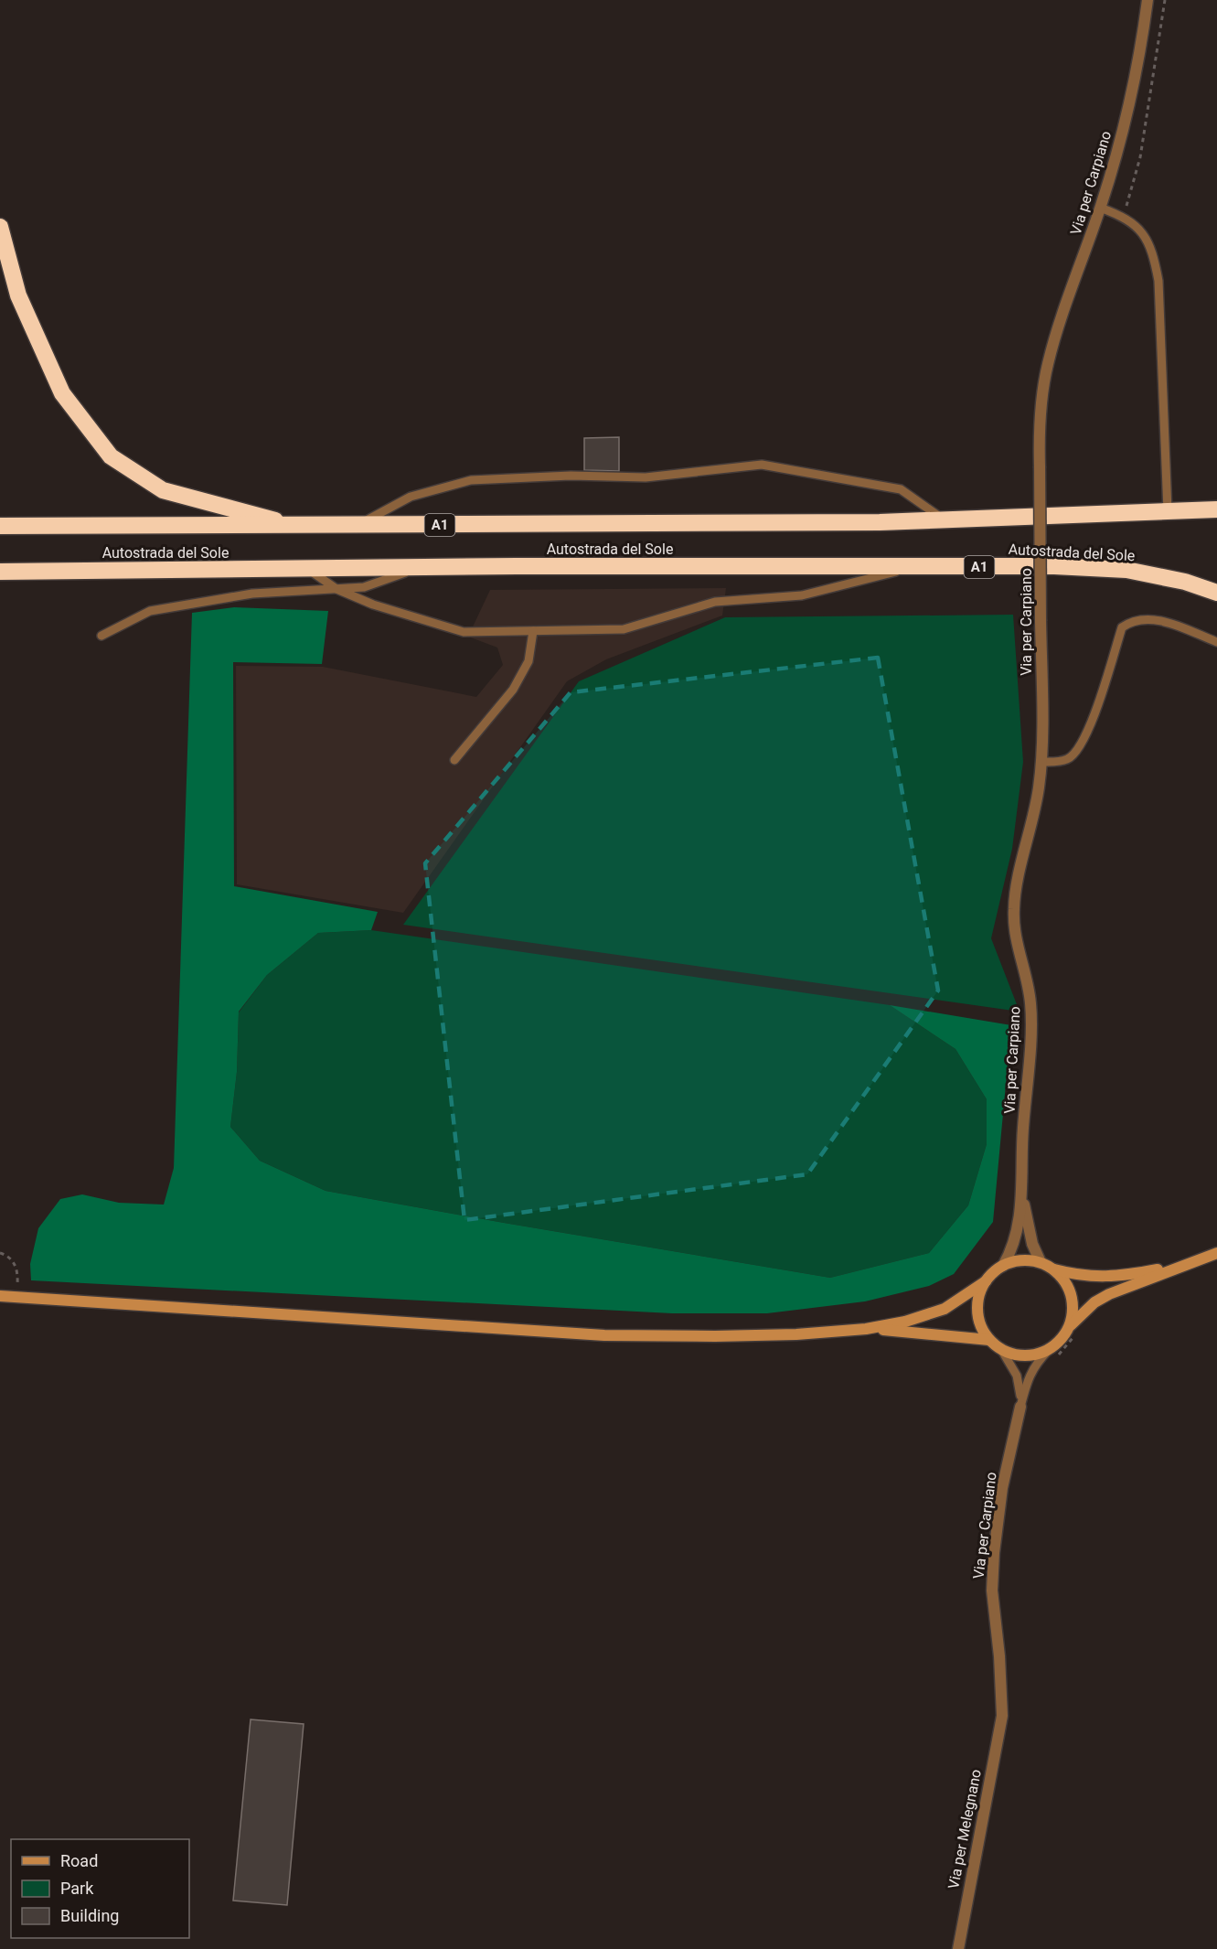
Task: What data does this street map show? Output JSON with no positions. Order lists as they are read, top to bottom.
{
  "streets": {
    "highway": ["A1", "Autostrada del Sole"],
    "street": ["Via per Carpiano", "Via per Melegnano"]
  },
  "crossings": [
    ["Via per Carpiano", "Via per Melegnano"],
    ["A1", "Autostrada del Sole"]
  ],
  "legend": ["Road", "Park", "Building"]
}
